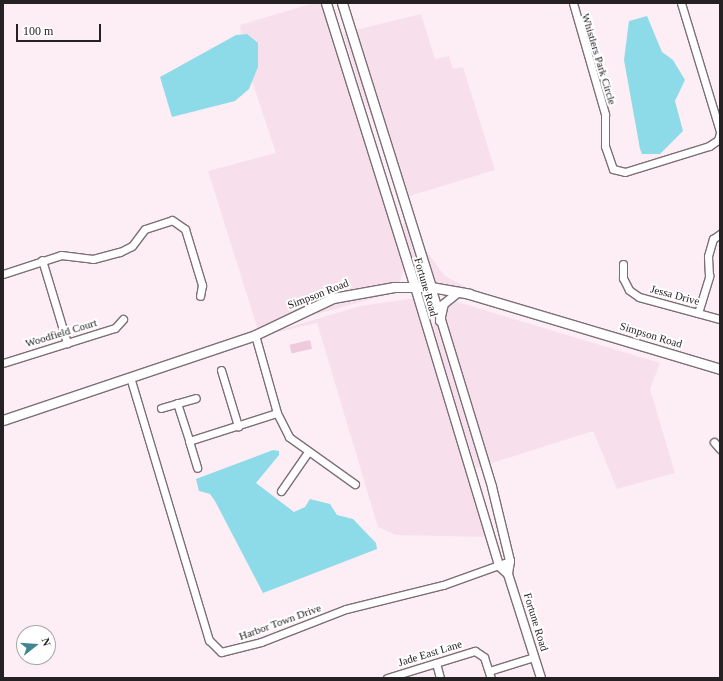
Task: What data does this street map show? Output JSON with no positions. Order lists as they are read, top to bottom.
{
  "streets": {
    "main road": ["Fortune Road", "Simpson Road"],
    "street": [
      "Whistlers Park Circle",
      "Jessa Drive",
      "Woodfield Court",
      "Harbor Town Drive",
      "Jade East Lane"
    ]
  },
  "crossings": [
    ["Fortune Road", "Simpson Road"],
    ["Fortune Road", "Harbor Town Drive"],
    ["Fortune Road", "Jade East Lane"],
    ["Simpson Road", "Harbor Town Drive"]
  ],
  "scale_bar": "100 m",
  "north": "right"
}
